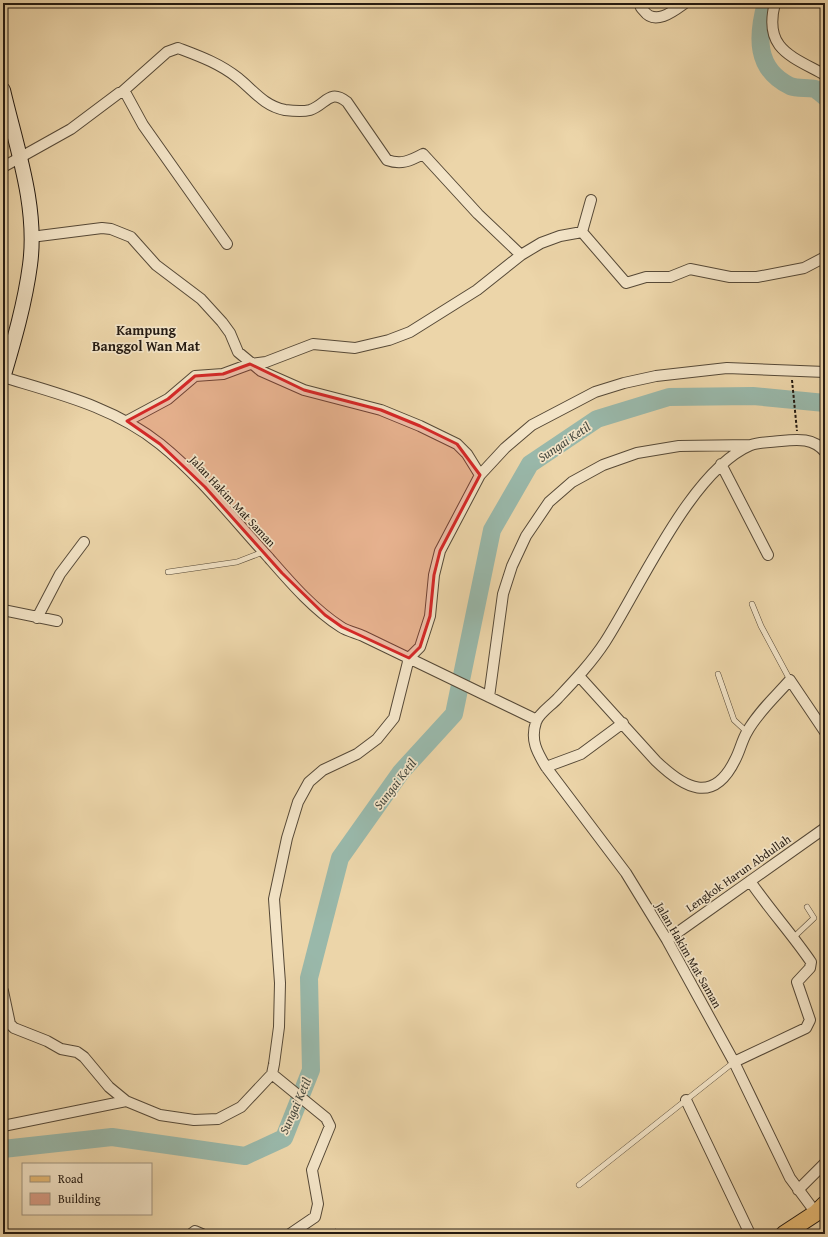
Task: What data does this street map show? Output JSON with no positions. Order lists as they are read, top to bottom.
{
  "streets": {
    "street": ["Jalan Hakim Mat Saman", "Lengkok Harun Abdullah"]
  },
  "crossings": [
    ["Jalan Hakim Mat Saman", "Lengkok Harun Abdullah"]
  ],
  "districts": ["Kampung Banggol Wan Mat"],
  "water": ["Sungai Ketil"],
  "legend": ["Road", "Building"]
}
